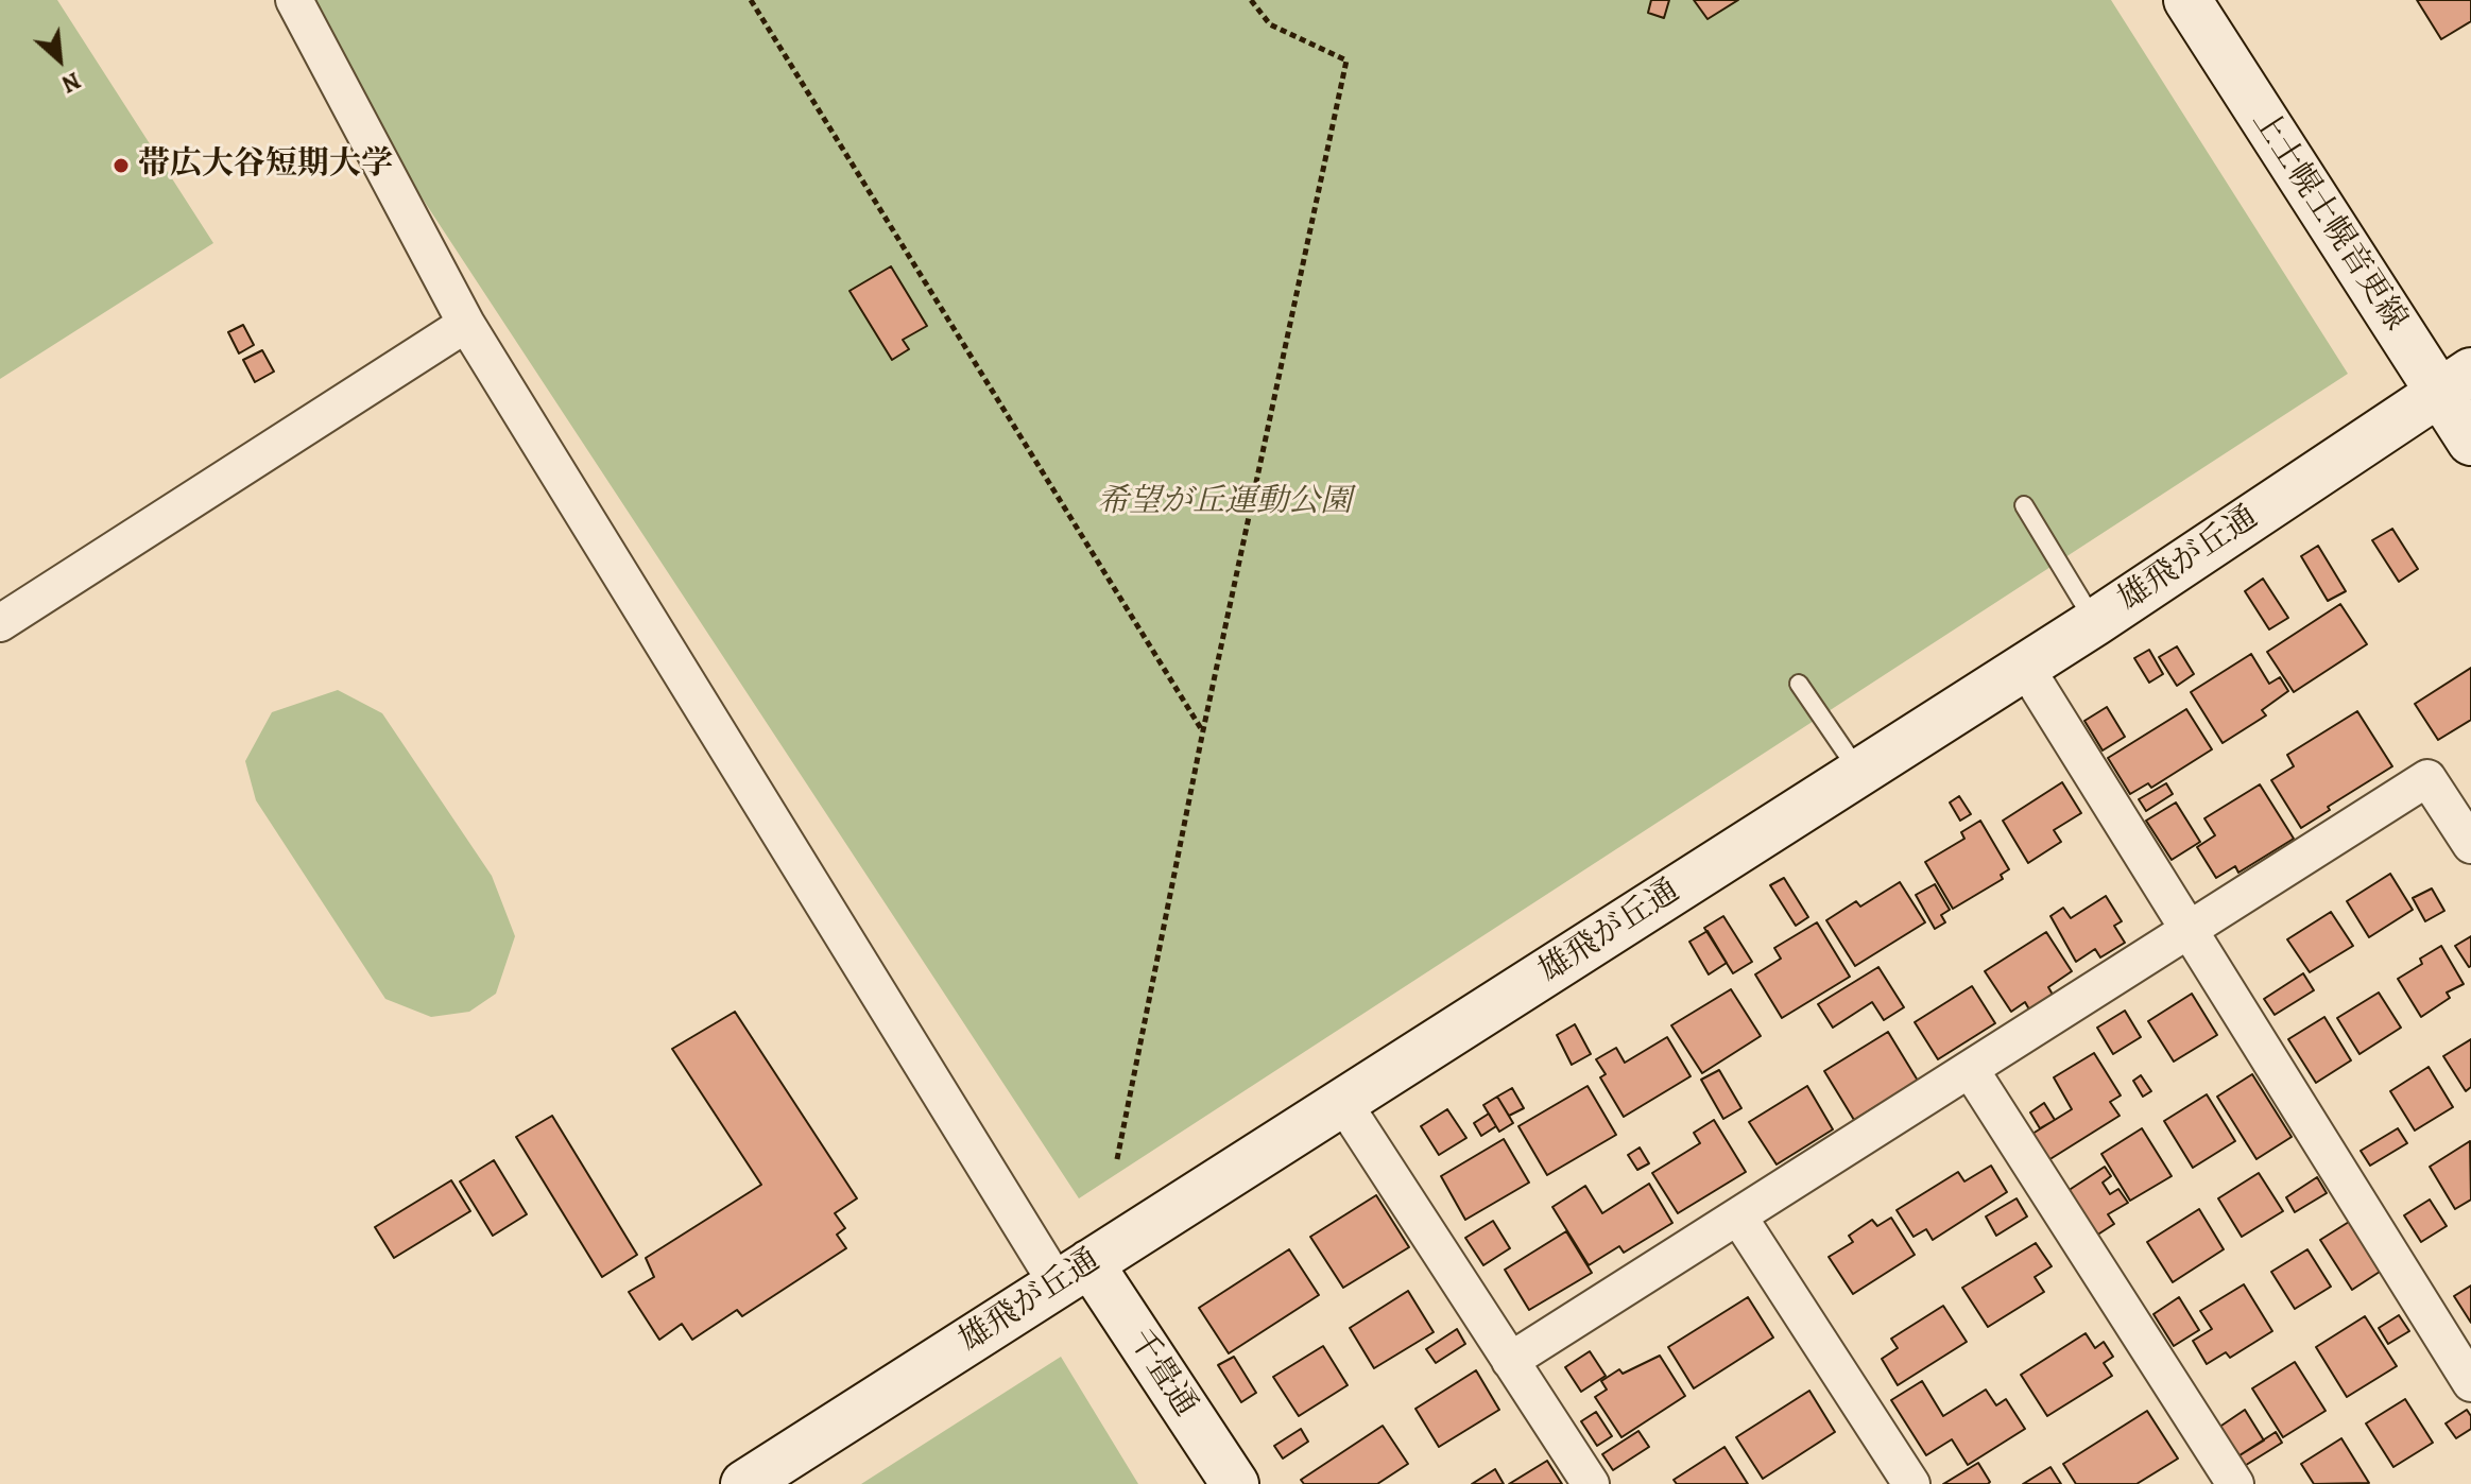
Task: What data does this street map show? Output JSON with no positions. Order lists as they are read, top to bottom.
{
  "streets": {
    "street": ["上士幌士幌音更線", "雄飛が丘通", "千畳通"]
  },
  "crossings": [
    ["上士幌士幌音更線", "雄飛が丘通"],
    ["雄飛が丘通", "千畳通"]
  ],
  "parks": ["希望が丘運動公園"],
  "places": ["帯広大谷短期大学"],
  "north": "bottom right"
}
